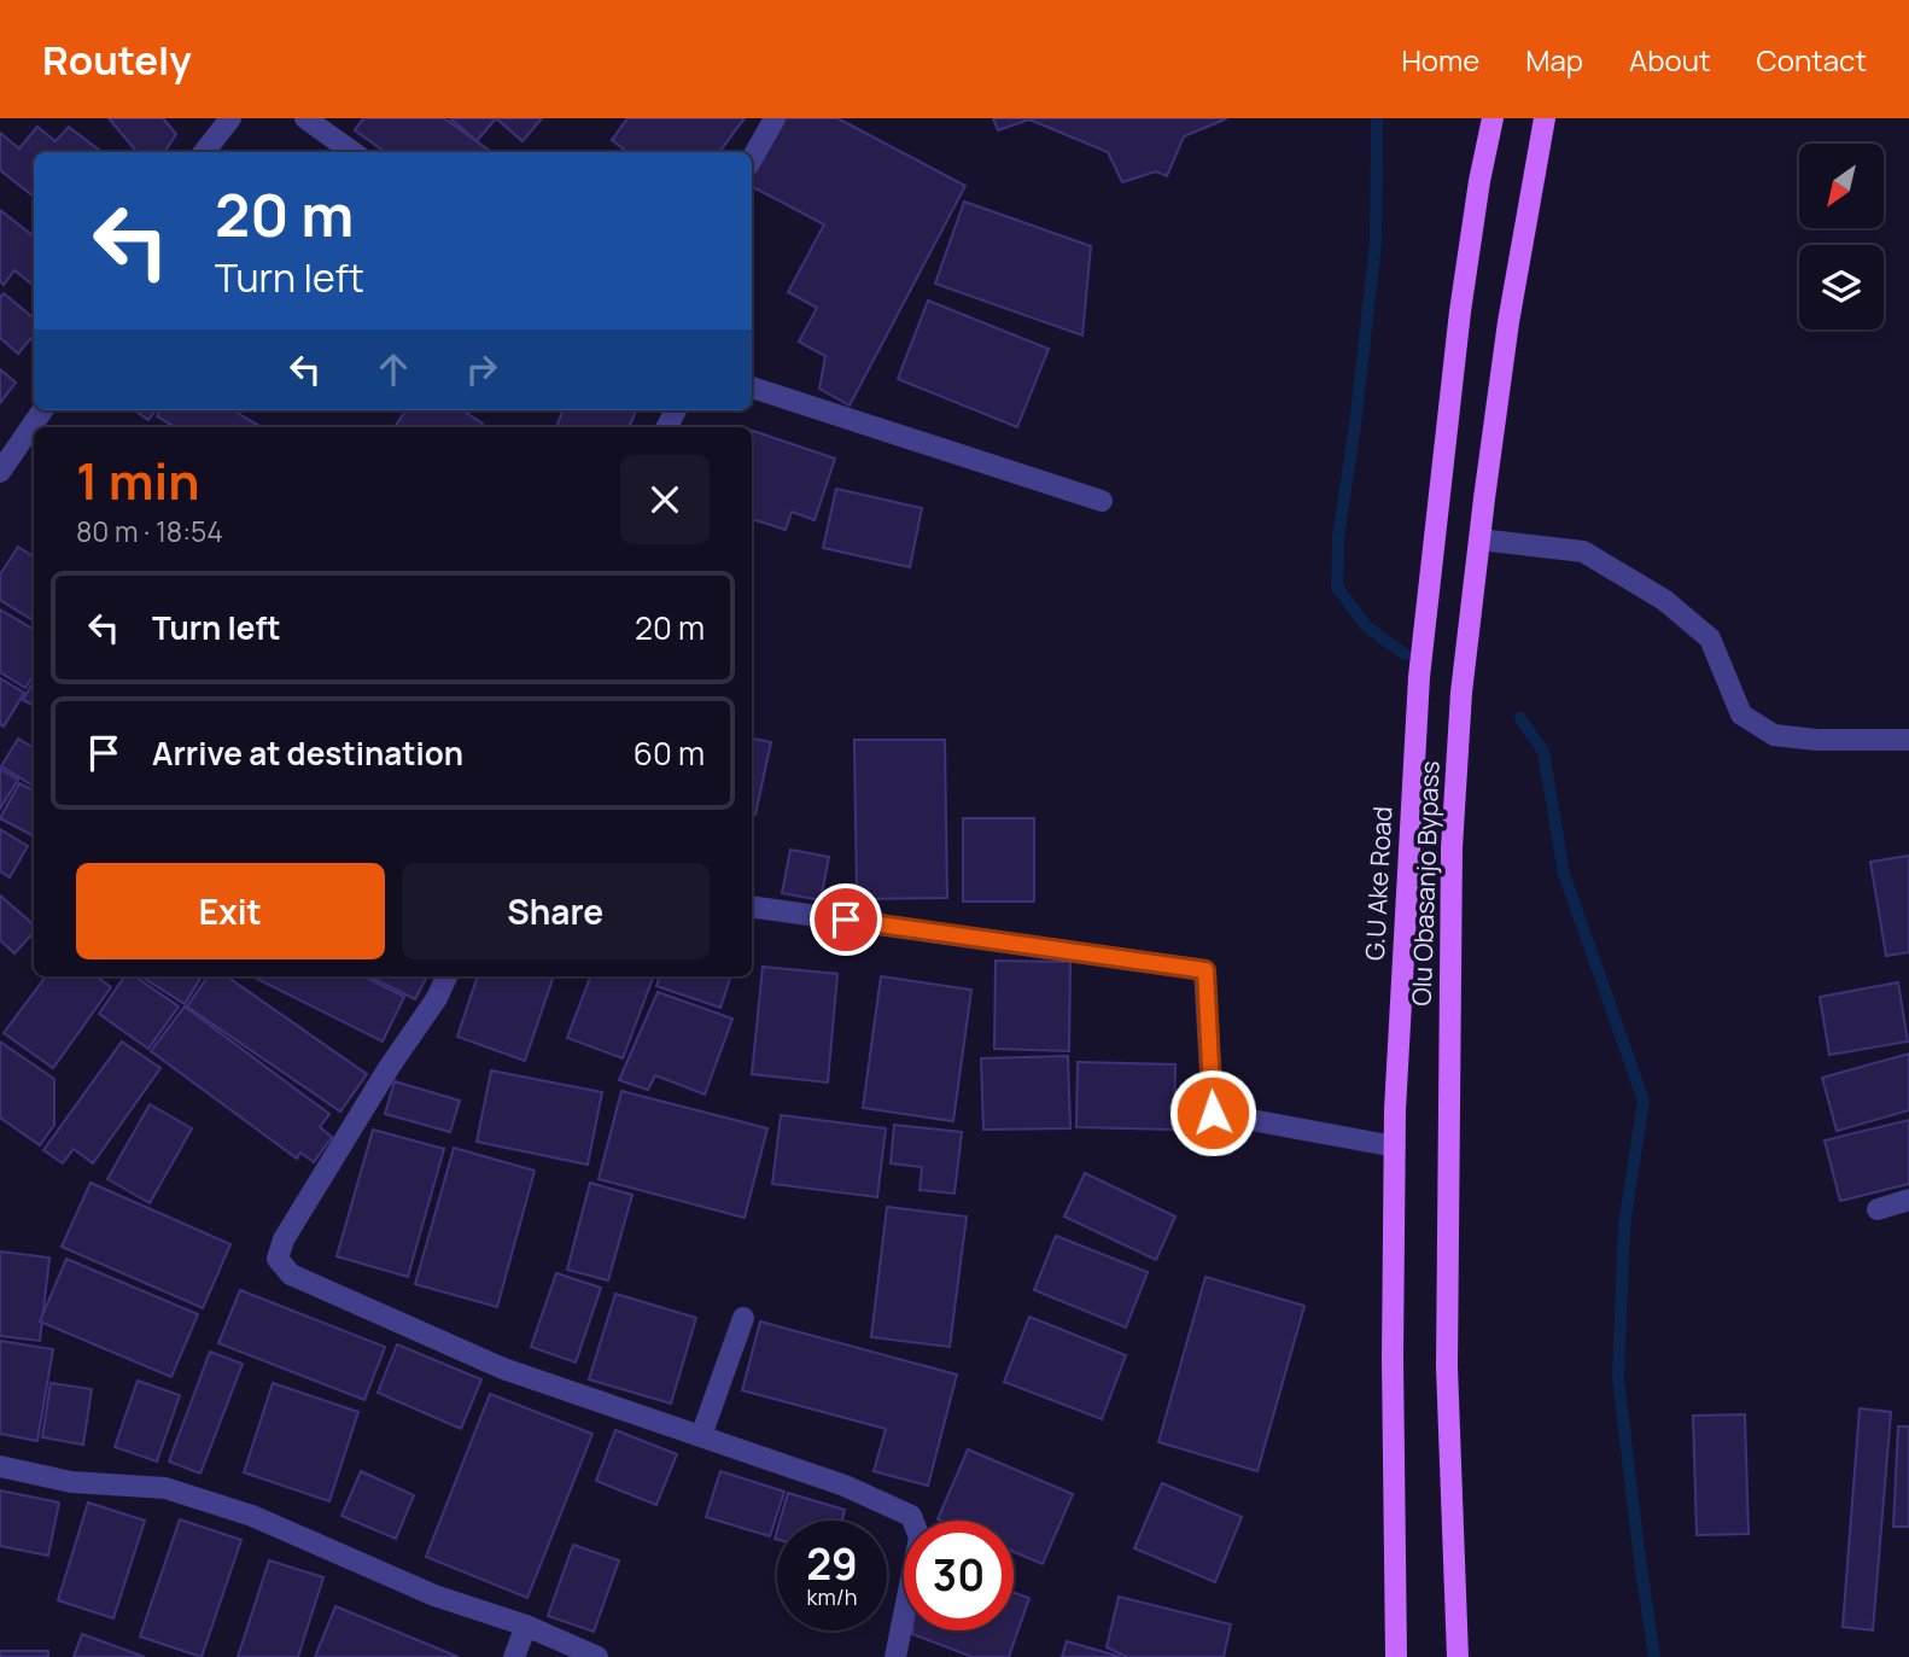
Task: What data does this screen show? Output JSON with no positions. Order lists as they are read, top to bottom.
{
  "streets": {
    "main road": ["G.U Ake Road", "Olu Obasanjo Bypass"]
  },
  "north": "bottom left",
  "page": {
    "header": "Routely",
    "nav": [
      "Home",
      "Map",
      "About",
      "Contact"
    ],
    "turn": ["20 m", "Turn left"],
    "heading": ["1 min", "80 m · 18:54"],
    "list": [
      {
        "name": "Turn left",
        "value": "20 m"
      },
      {
        "name": "Arrive at destination",
        "value": "60 m"
      }
    ],
    "buttons": ["Exit", "Share"],
    "speed": "29 km/h",
    "limit": "30"
  }
}
